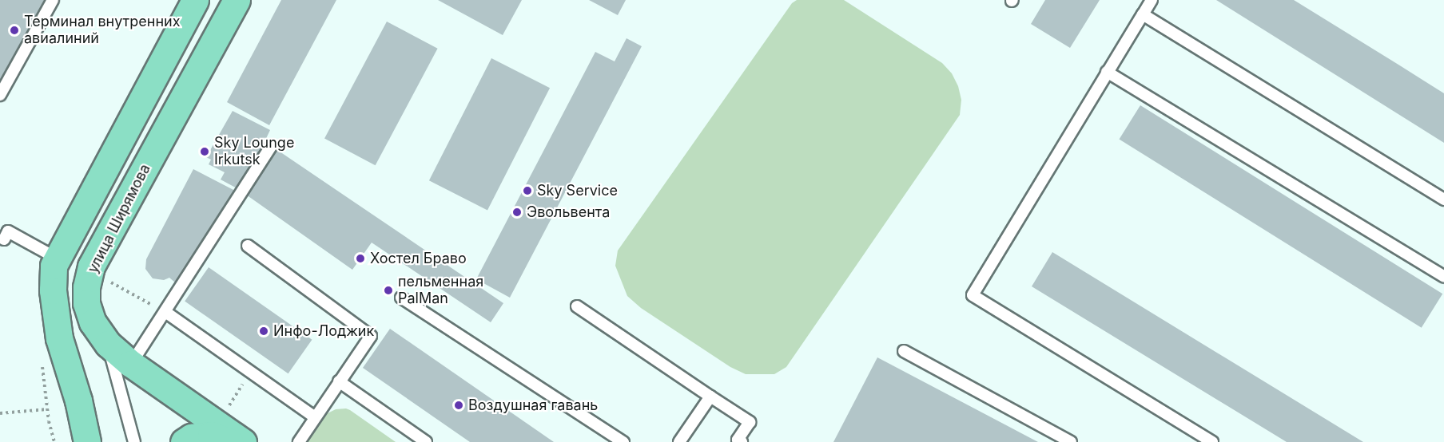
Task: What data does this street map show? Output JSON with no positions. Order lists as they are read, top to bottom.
{
  "streets": {
    "main road": ["улица Ширямова"]
  },
  "places": [
    "Терминал внутренних авиалиний",
    "Sky Lounge Irkutsk",
    "Sky Service",
    "Эвольвента",
    "Хостел Браво",
    "пельменная PalMan",
    "Инфо-Лоджик",
    "Воздушная гавань"
  ]
}
